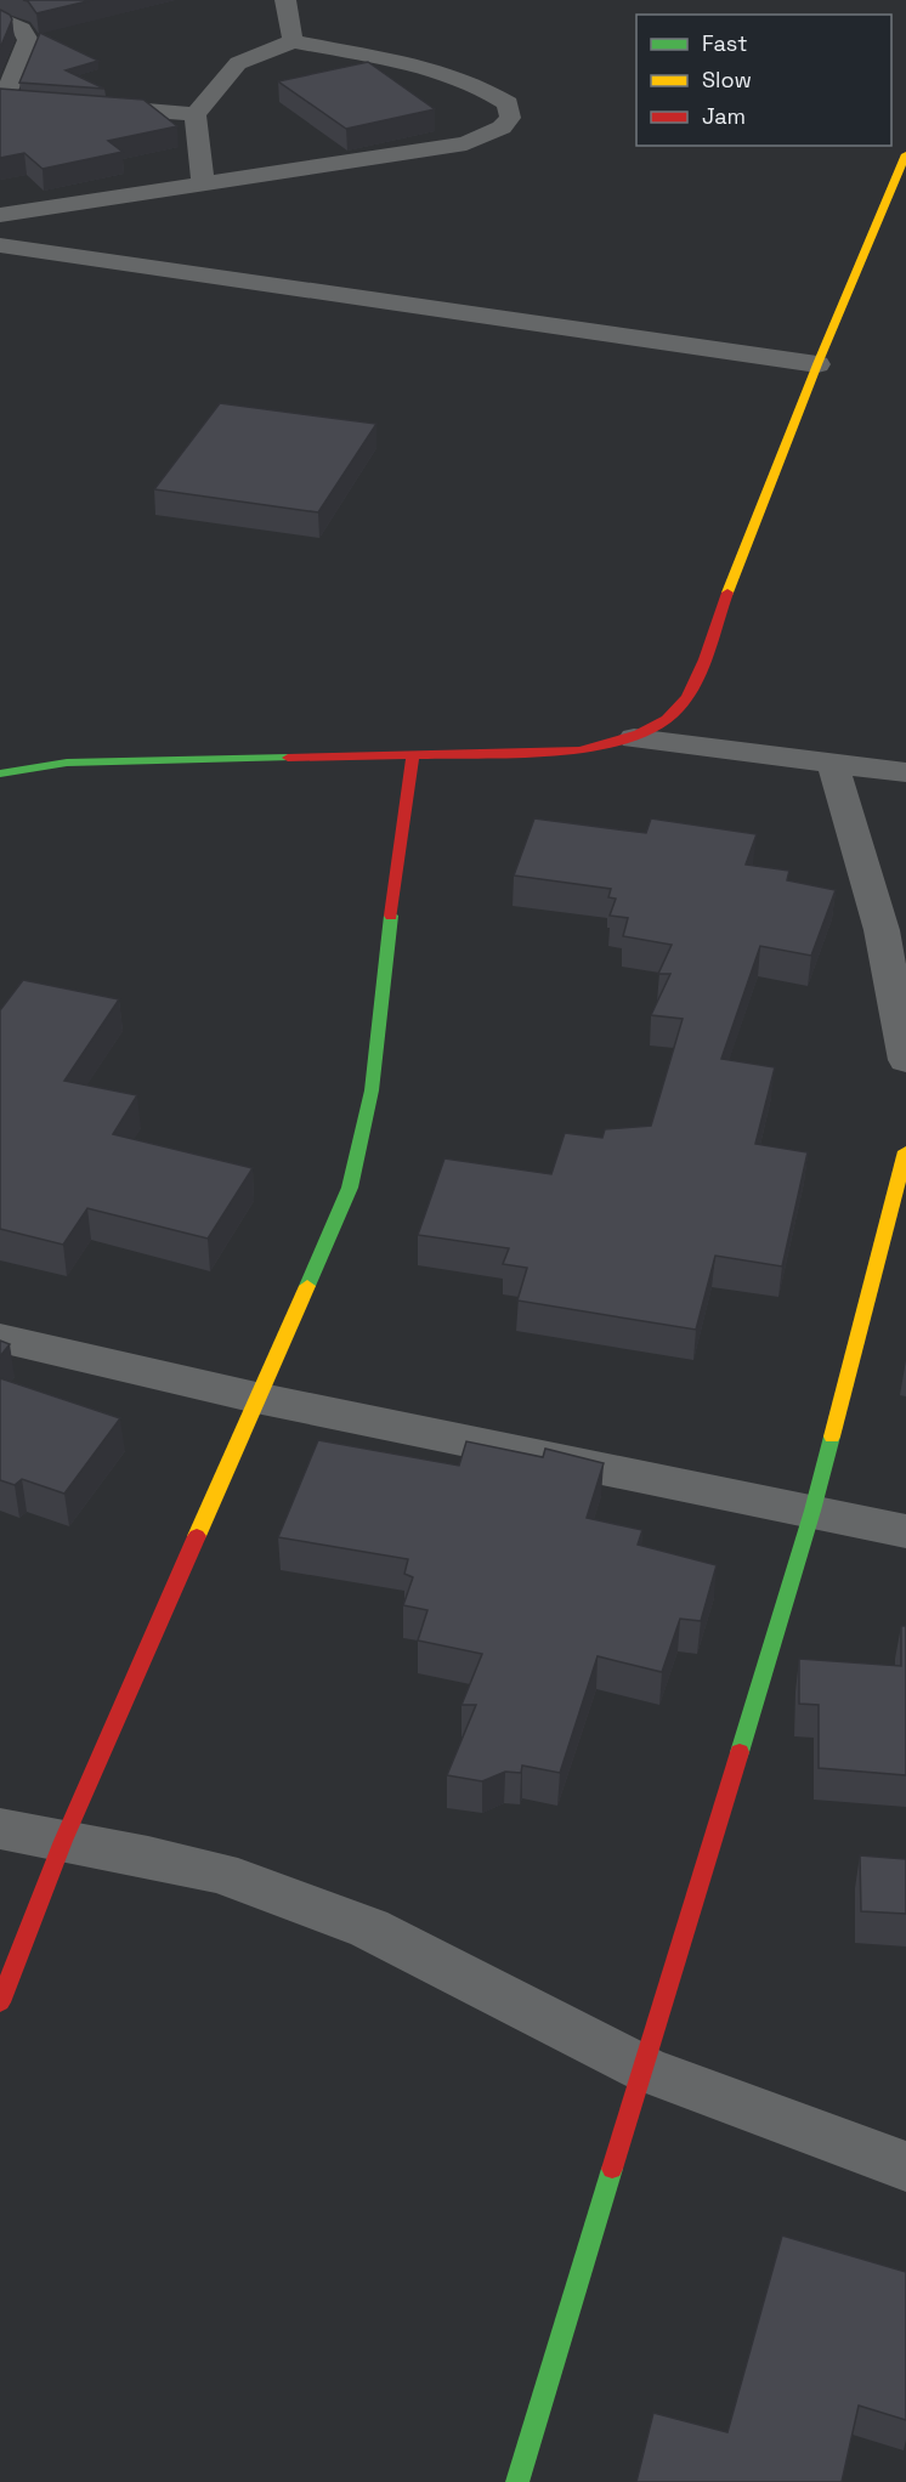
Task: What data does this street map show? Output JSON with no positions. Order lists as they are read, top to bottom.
{
  "legend": ["Fast", "Slow", "Jam"]
}
